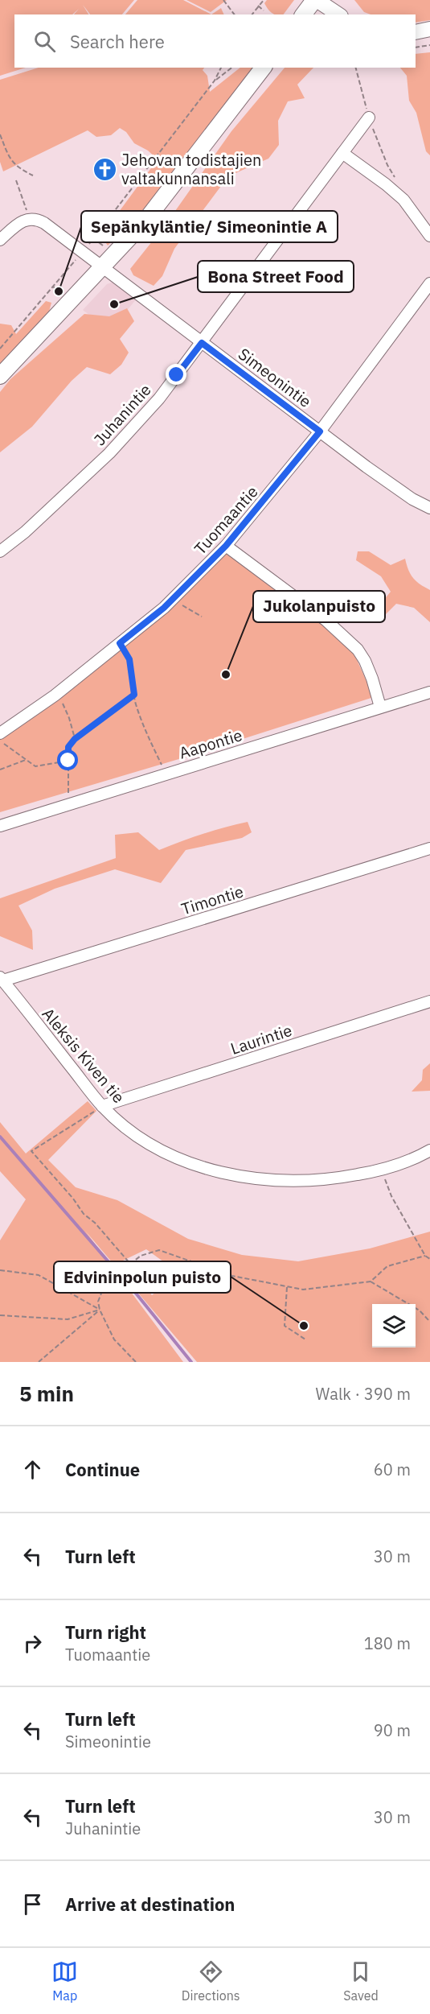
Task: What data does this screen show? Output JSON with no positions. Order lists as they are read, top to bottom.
{
  "streets": {
    "street": [
      "Simeonintie",
      "Juhanintie",
      "Tuomaantie",
      "Aapontie",
      "Timontie",
      "Laurintie",
      "Aleksis Kiven tie"
    ]
  },
  "crossings": [
    ["Simeonintie", "Juhanintie"],
    ["Simeonintie", "Tuomaantie"],
    ["Timontie", "Aleksis Kiven tie"],
    ["Laurintie", "Aleksis Kiven tie"]
  ],
  "places": {
    "church": ["Jehovan todistajien valtakunnansali"],
    "other": [
      "Sepänkyläntie/ Simeonintie A",
      "Bona Street Food",
      "Jukolanpuisto",
      "Edvininpolun puisto"
    ]
  },
  "page": {
    "search": "Search here",
    "heading": ["5 min", "Walk · 390 m"],
    "list": [
      ["Continue", "60 m"],
      ["Turn left", "30 m"],
      ["Turn right", "Tuomaantie", "180 m"],
      ["Turn left", "Simeonintie", "90 m"],
      ["Turn left", "Juhanintie", "30 m"],
      "Arrive at destination"
    ],
    "nav": ["Map", "Directions", "Saved"]
  }
}
